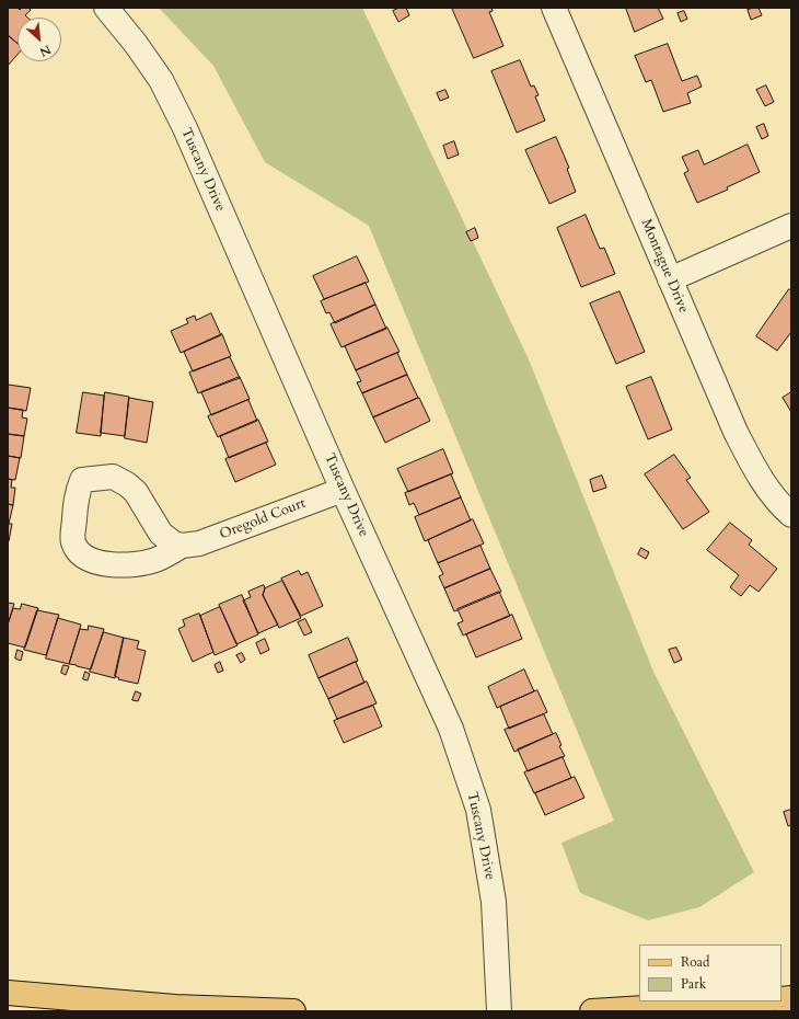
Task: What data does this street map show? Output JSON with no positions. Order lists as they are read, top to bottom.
{
  "streets": {
    "street": ["Tuscany Drive", "Montague Drive", "Oregold Court"]
  },
  "crossings": [
    ["Tuscany Drive", "Oregold Court"]
  ],
  "legend": ["Road", "Park"],
  "north": "bottom right"
}
